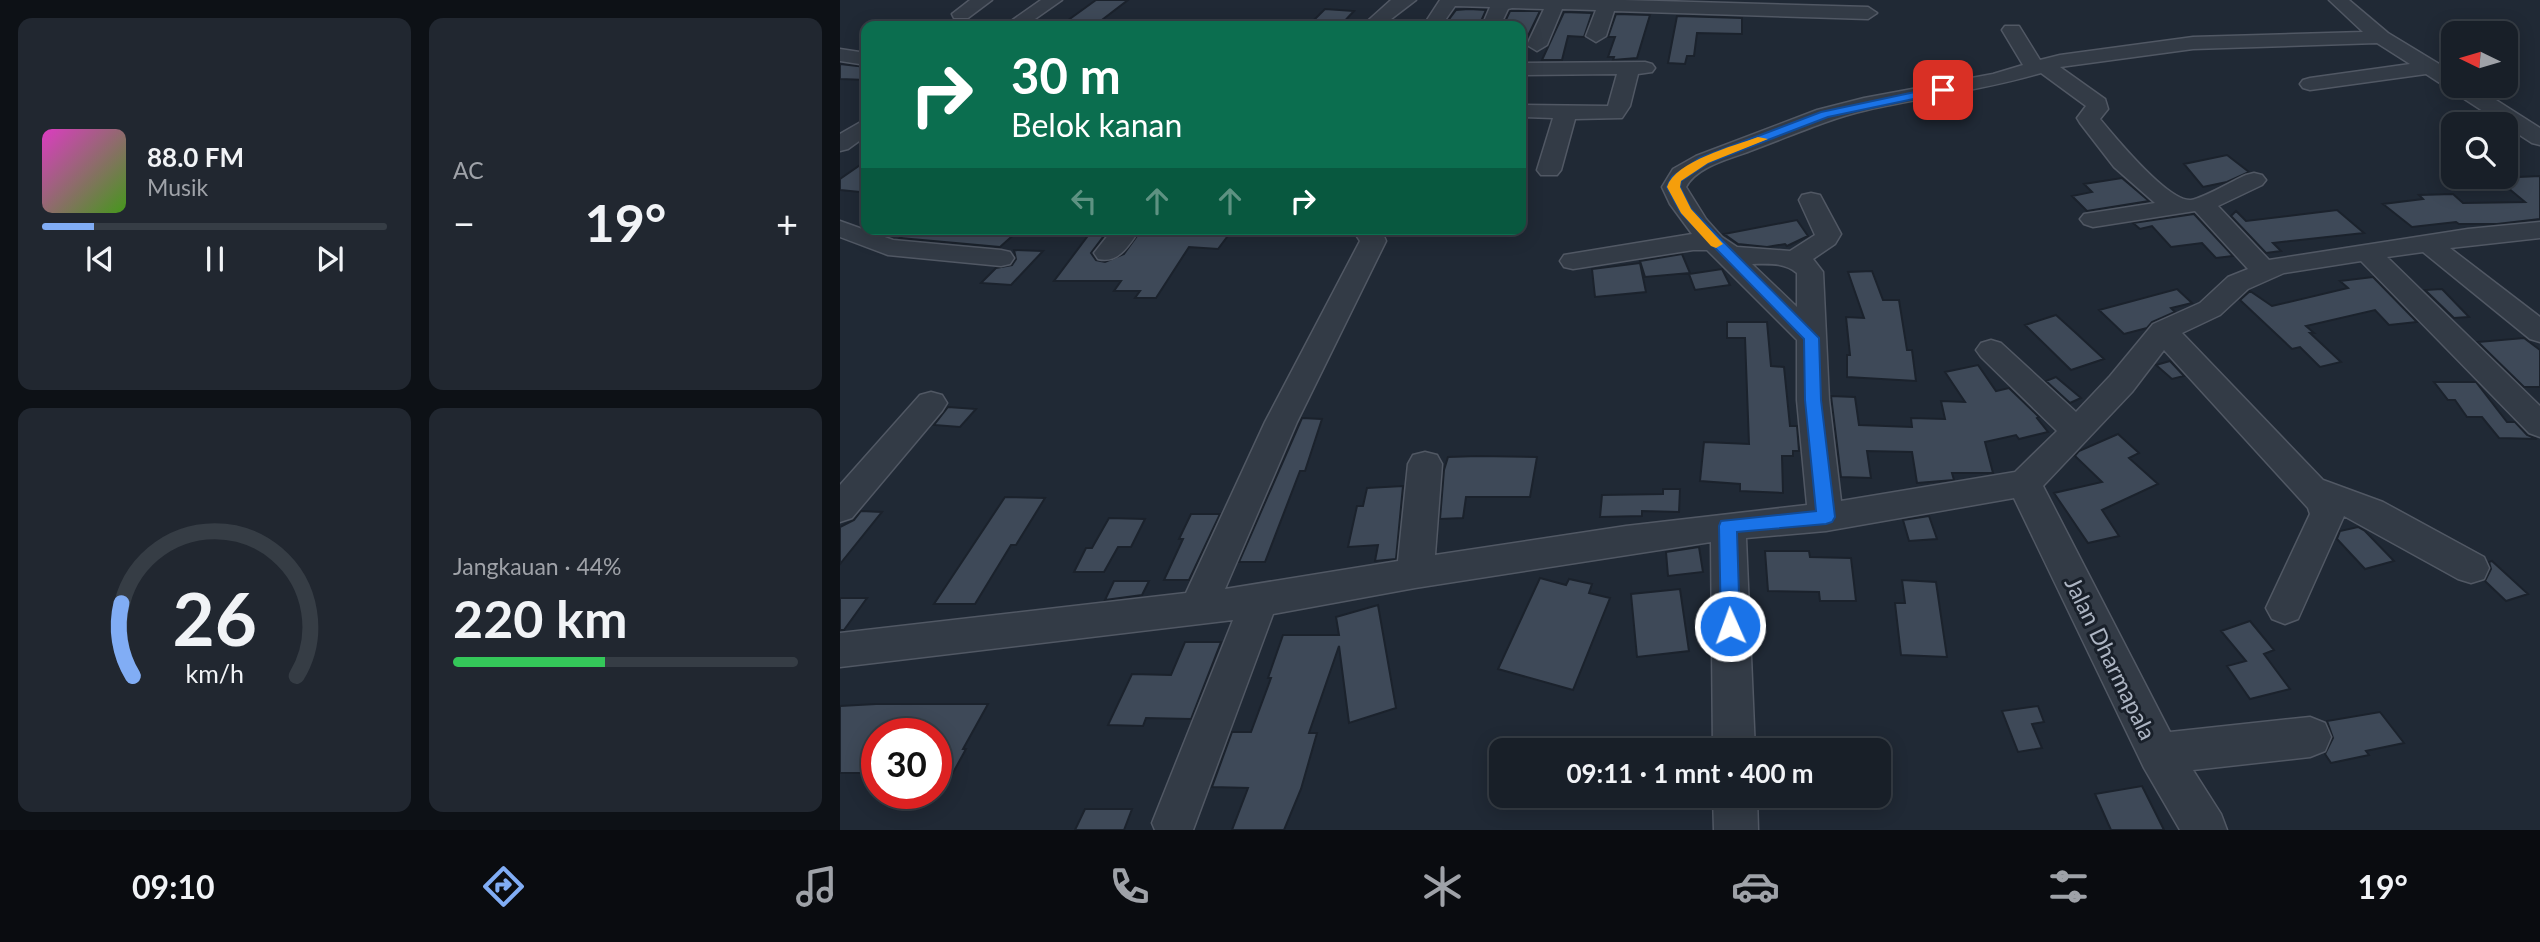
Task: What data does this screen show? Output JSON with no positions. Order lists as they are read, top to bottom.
{
  "streets": {
    "street": ["Jalan Dharmapala"]
  },
  "north": "left",
  "page": {
    "tile": [
      "AC",
      ["Jangkauan · 44%", "220 km"]
    ],
    "turn": ["30 m", "Belok kanan"],
    "song": ["88.0 FM", "Musik"],
    "heat": ["−", "19°", "+"],
    "limit": "30",
    "trip": "09:11 · 1 mnt · 400 m",
    "tabs": ["09:10", "19°"],
    "gauge": ["26", "km/h"]
  }
}
